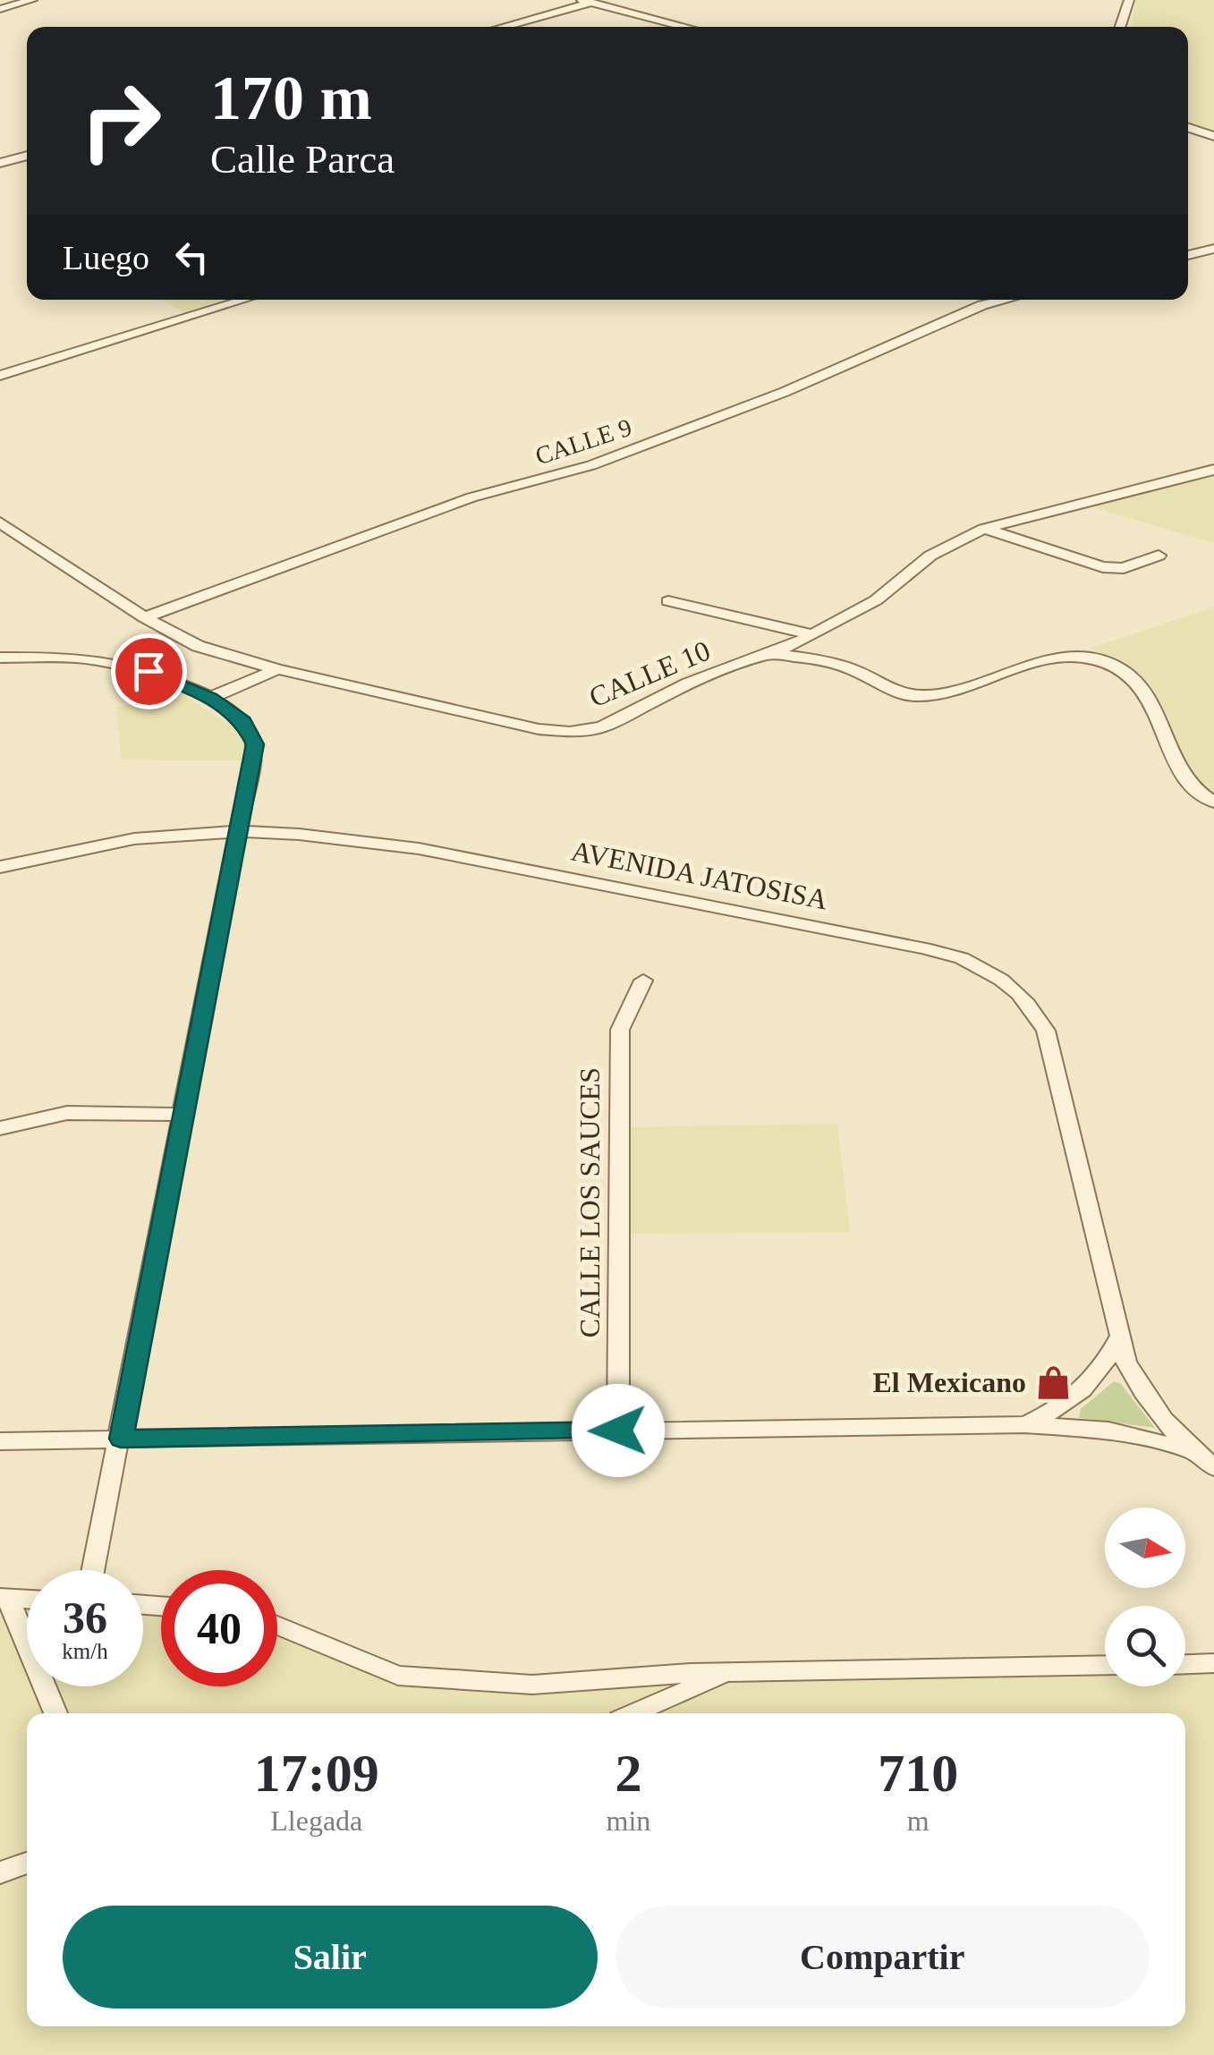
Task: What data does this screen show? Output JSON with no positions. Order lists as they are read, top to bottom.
{
  "streets": {
    "street": [
      "CALLE 9",
      "CALLE 10",
      "AVENIDA JATOSISA",
      "CALLE LOS SAUCES"
    ]
  },
  "crossings": [
    ["CALLE 9", "CALLE 10"],
    ["AVENIDA JATOSISA", "CALLE LOS SAUCES"]
  ],
  "places": {
    "shop": ["El Mexicano"]
  },
  "north": "right",
  "page": {
    "turn": ["170 m", "Calle Parca"],
    "then": "Luego",
    "speed": "36 km/h",
    "limit": "40",
    "eta": [
      "17:09",
      "Llegada",
      "2",
      "min",
      "710",
      "m"
    ],
    "buttons": ["Salir", "Compartir"]
  }
}
